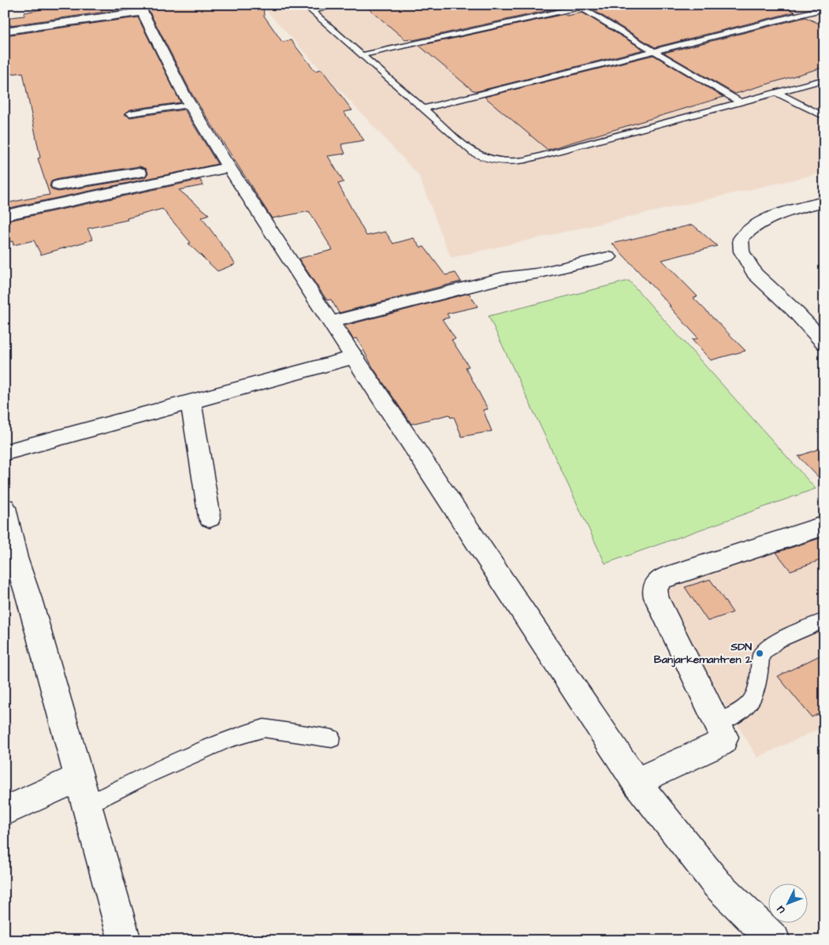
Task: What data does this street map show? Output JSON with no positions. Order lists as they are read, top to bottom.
{
  "places": ["SDN Banjarkemantren 2"],
  "north": "bottom left"
}
